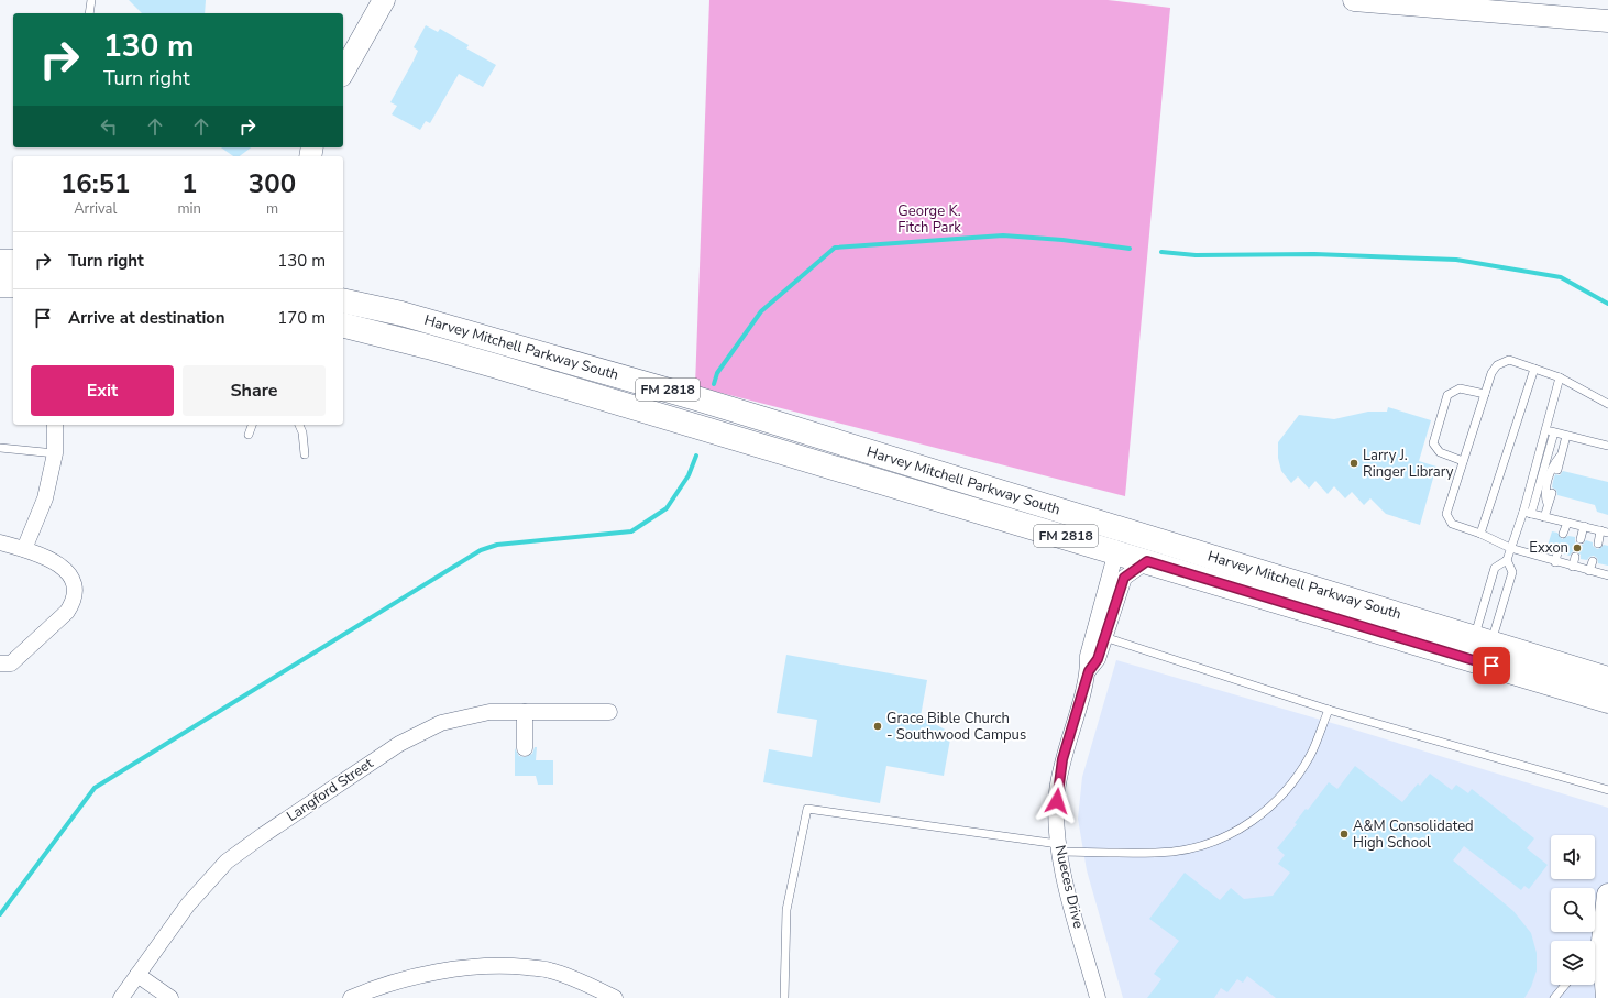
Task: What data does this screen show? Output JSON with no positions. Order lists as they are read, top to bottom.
{
  "streets": {
    "highway": ["Harvey Mitchell Parkway South", "FM 2818"],
    "street": ["Langford Street", "Nueces Drive"]
  },
  "crossings": [
    ["Harvey Mitchell Parkway South", "Nueces Drive"]
  ],
  "parks": ["George K. Fitch Park"],
  "places": [
    "Larry J. Ringer Library",
    "Exxon",
    "Grace Bible Church - Southwood Campus",
    "A&M Consolidated High School"
  ],
  "page": {
    "turn": ["130 m", "Turn right"],
    "eta": [
      "16:51",
      "Arrival",
      "1",
      "min",
      "300",
      "m"
    ],
    "list": [
      {
        "name": "Turn right",
        "value": "130 m"
      },
      {
        "name": "Arrive at destination",
        "value": "170 m"
      }
    ],
    "buttons": ["Exit", "Share"]
  }
}
